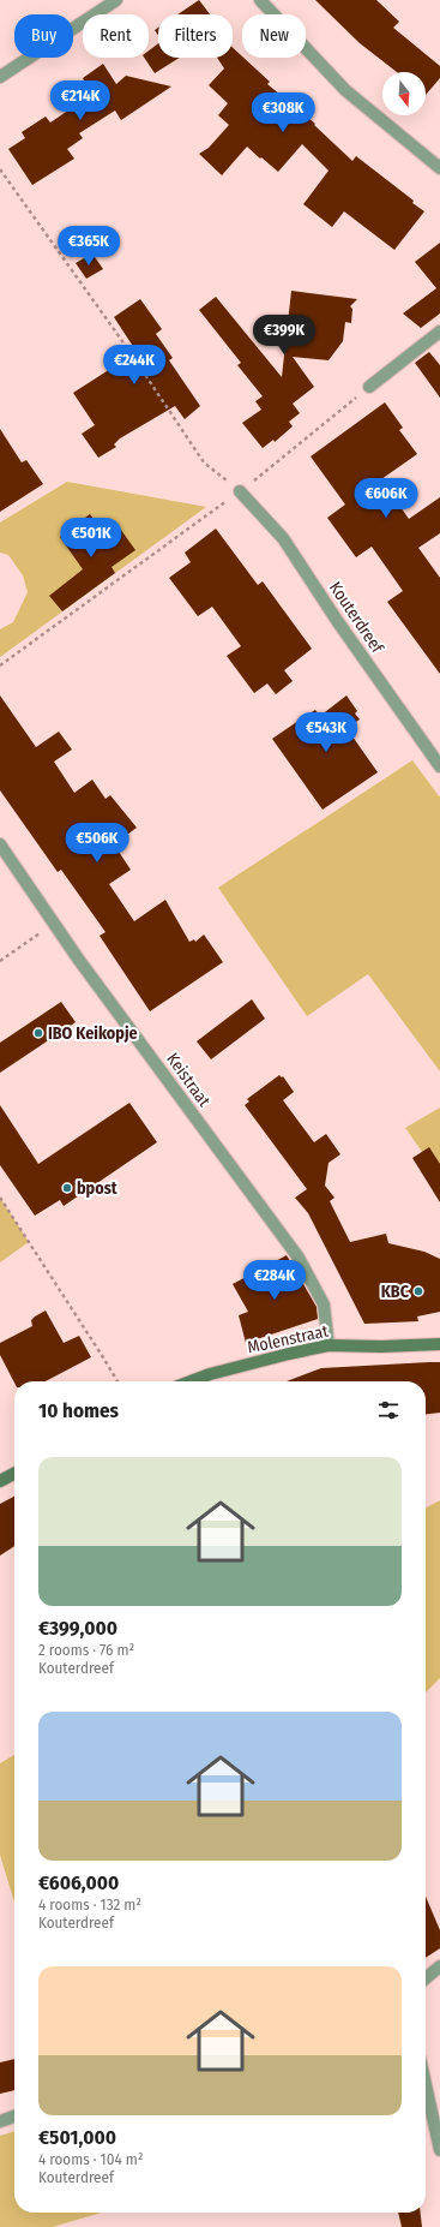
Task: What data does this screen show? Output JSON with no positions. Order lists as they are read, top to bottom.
{
  "streets": {
    "street": ["Kouterdreef", "Keistraat", "Molenstraat"]
  },
  "crossings": [
    ["Keistraat", "Molenstraat"]
  ],
  "places": ["IBO Keikopje", "bpost", "KBC"],
  "north": "bottom",
  "page": {
    "chip": [
      "Buy",
      "Rent",
      "Filters",
      "New"
    ],
    "price": [
      "€214K",
      "€308K",
      "€365K",
      "€399K",
      "€244K",
      "€606K",
      "€501K",
      "€543K",
      "€506K",
      "€284K"
    ],
    "heading": "10 homes",
    "list": [
      {
        "name": "€399,000",
        "note": "2 rooms · 76 m² · Kouterdreef"
      },
      {
        "name": "€606,000",
        "note": "4 rooms · 132 m² · Kouterdreef"
      },
      {
        "name": "€501,000",
        "note": "4 rooms · 104 m² · Kouterdreef"
      }
    ]
  }
}
